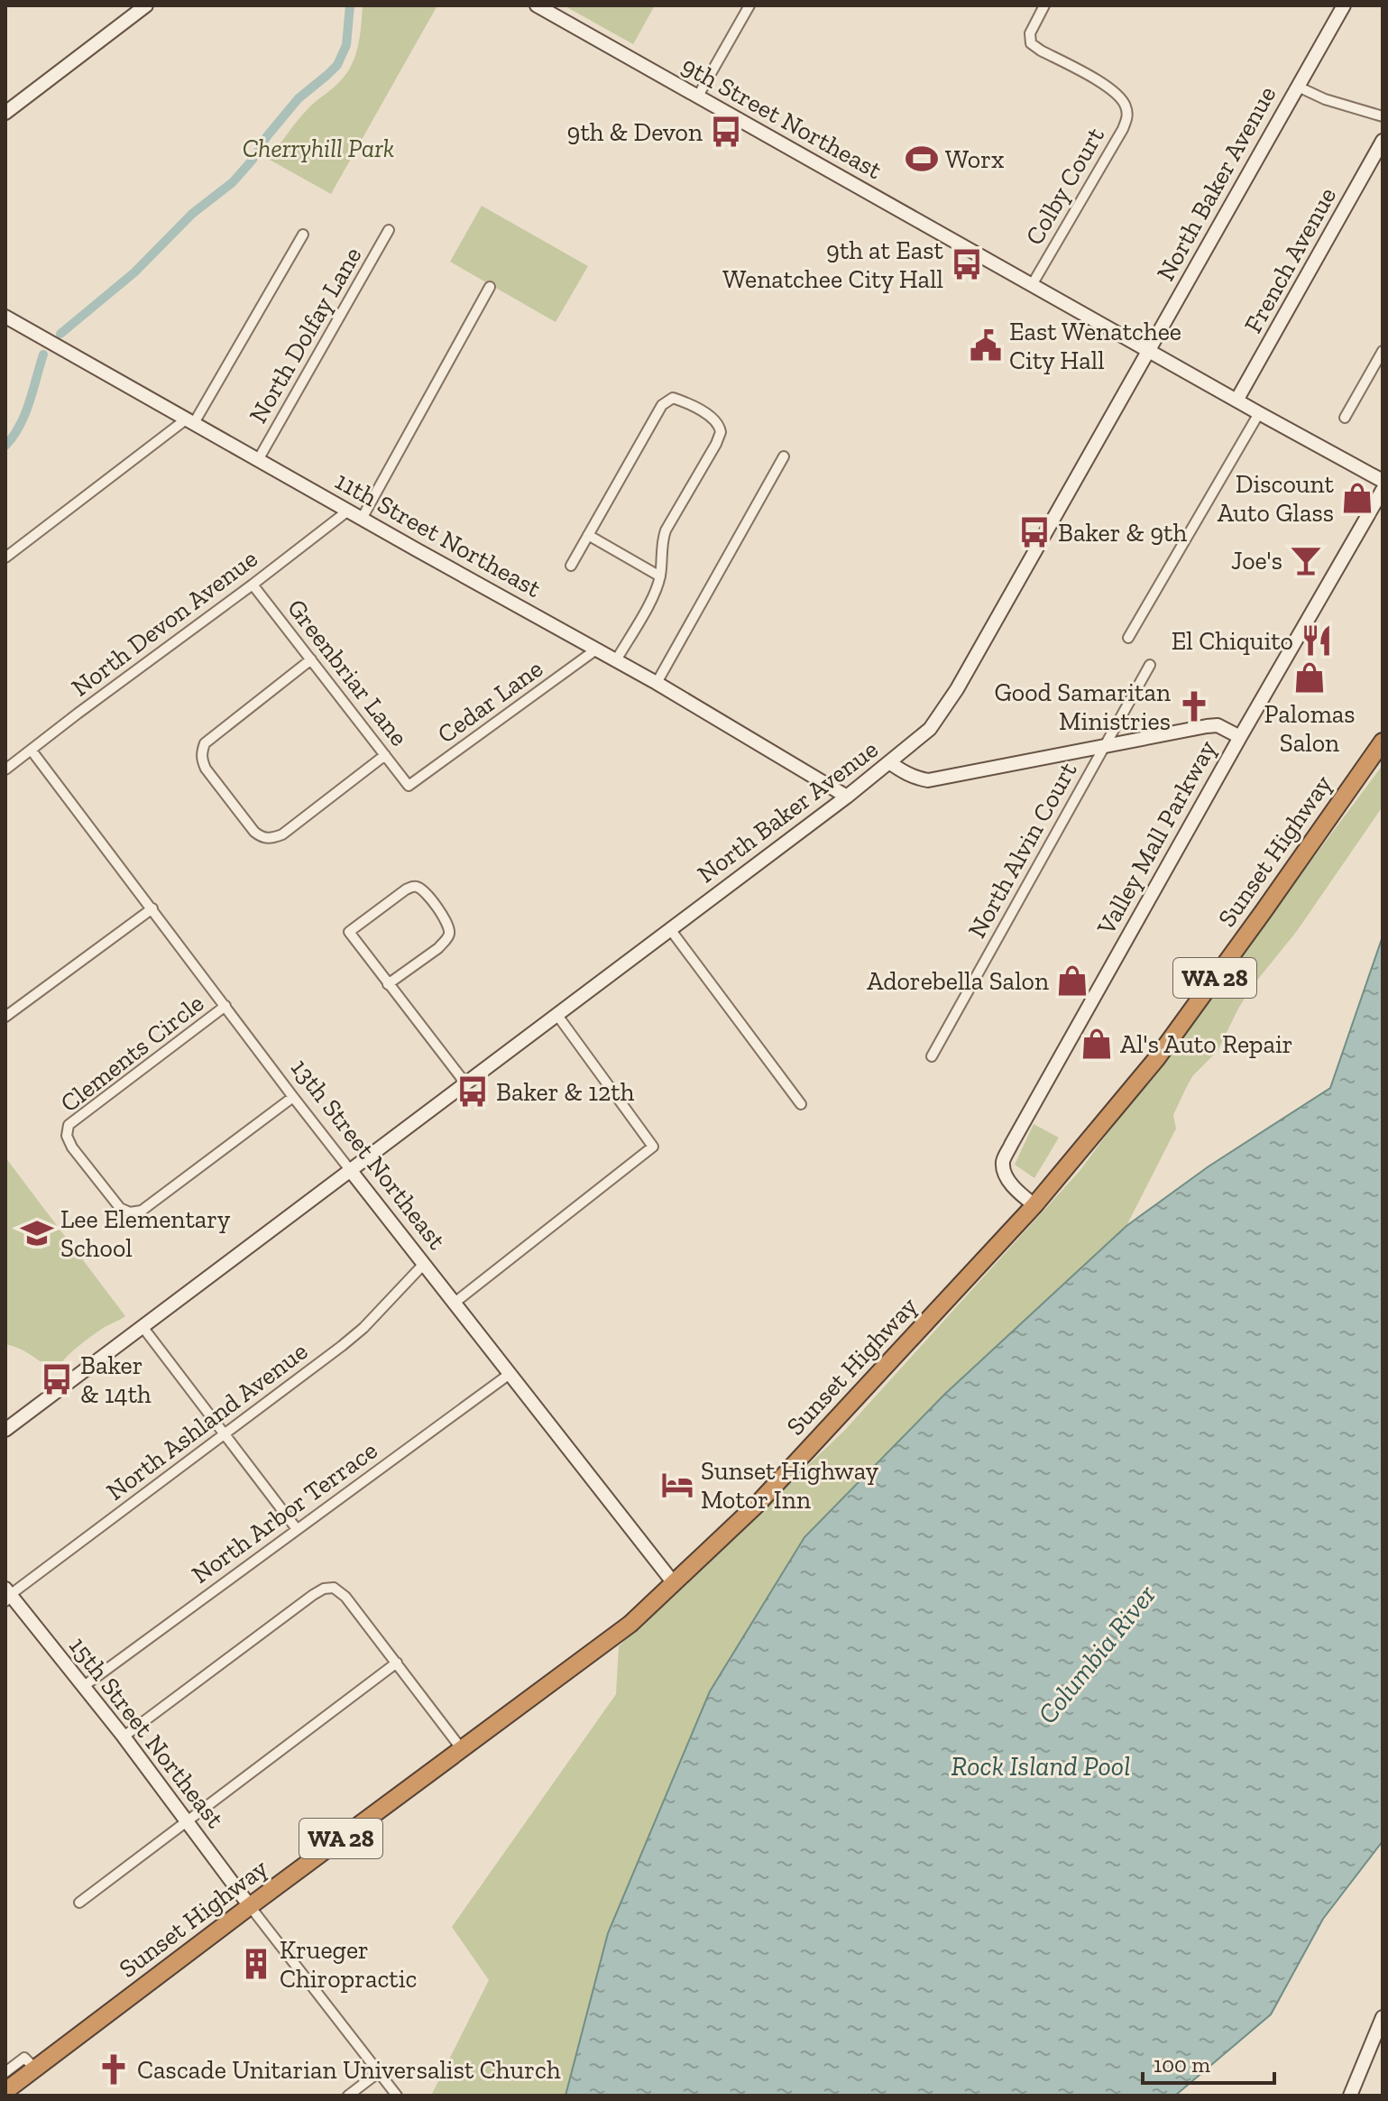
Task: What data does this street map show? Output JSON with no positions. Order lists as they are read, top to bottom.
{
  "streets": {
    "highway": ["Sunset Highway", "WA 28"],
    "main road": [
      "9th Street Northeast",
      "North Baker Avenue",
      "French Avenue",
      "11th Street Northeast",
      "Valley Mall Parkway",
      "13th Street Northeast",
      "15th Street Northeast"
    ],
    "street": [
      "Colby Court",
      "North Dolfay Lane",
      "North Devon Avenue",
      "Greenbriar Lane",
      "Cedar Lane",
      "North Alvin Court",
      "Clements Circle",
      "North Ashland Avenue",
      "North Arbor Terrace"
    ]
  },
  "crossings": [
    ["9th Street Northeast", "North Baker Avenue"],
    ["9th Street Northeast", "Colby Court"],
    ["9th Street Northeast", "French Avenue"],
    ["North Baker Avenue", "11th Street Northeast"],
    ["North Baker Avenue", "13th Street Northeast"],
    ["North Dolfay Lane", "11th Street Northeast"],
    ["11th Street Northeast", "North Devon Avenue"],
    ["11th Street Northeast", "Cedar Lane"],
    ["North Devon Avenue", "Greenbriar Lane"],
    ["North Devon Avenue", "13th Street Northeast"],
    ["Greenbriar Lane", "Cedar Lane"],
    ["Valley Mall Parkway", "Sunset Highway"],
    ["Sunset Highway", "13th Street Northeast"],
    ["Sunset Highway", "15th Street Northeast"],
    ["Clements Circle", "13th Street Northeast"],
    ["13th Street Northeast", "North Ashland Avenue"],
    ["13th Street Northeast", "North Arbor Terrace"],
    ["North Ashland Avenue", "15th Street Northeast"],
    ["North Arbor Terrace", "15th Street Northeast"]
  ],
  "water": ["Columbia River", "Rock Island Pool"],
  "parks": ["Cherryhill Park"],
  "places": {
    "bus stop": [
      "9th & Devon",
      "9th at East Wenatchee City Hall",
      "Baker & 9th",
      "Baker & 12th",
      "Baker & 14th"
    ],
    "sports": ["Worx"],
    "public building": ["East Wenatchee City Hall"],
    "shop": [
      "Discount Auto Glass",
      "Palomas Salon",
      "Adorebella Salon",
      "Al's Auto Repair"
    ],
    "bar": ["Joe's"],
    "restaurant": ["El Chiquito"],
    "church": ["Good Samaritan Ministries", "Cascade Unitarian Universalist Church"],
    "school or university": ["Lee Elementary School"],
    "hotel": ["Sunset Highway Motor Inn"],
    "building": ["Krueger Chiropractic"]
  },
  "scale_bar": "100 m"
}
